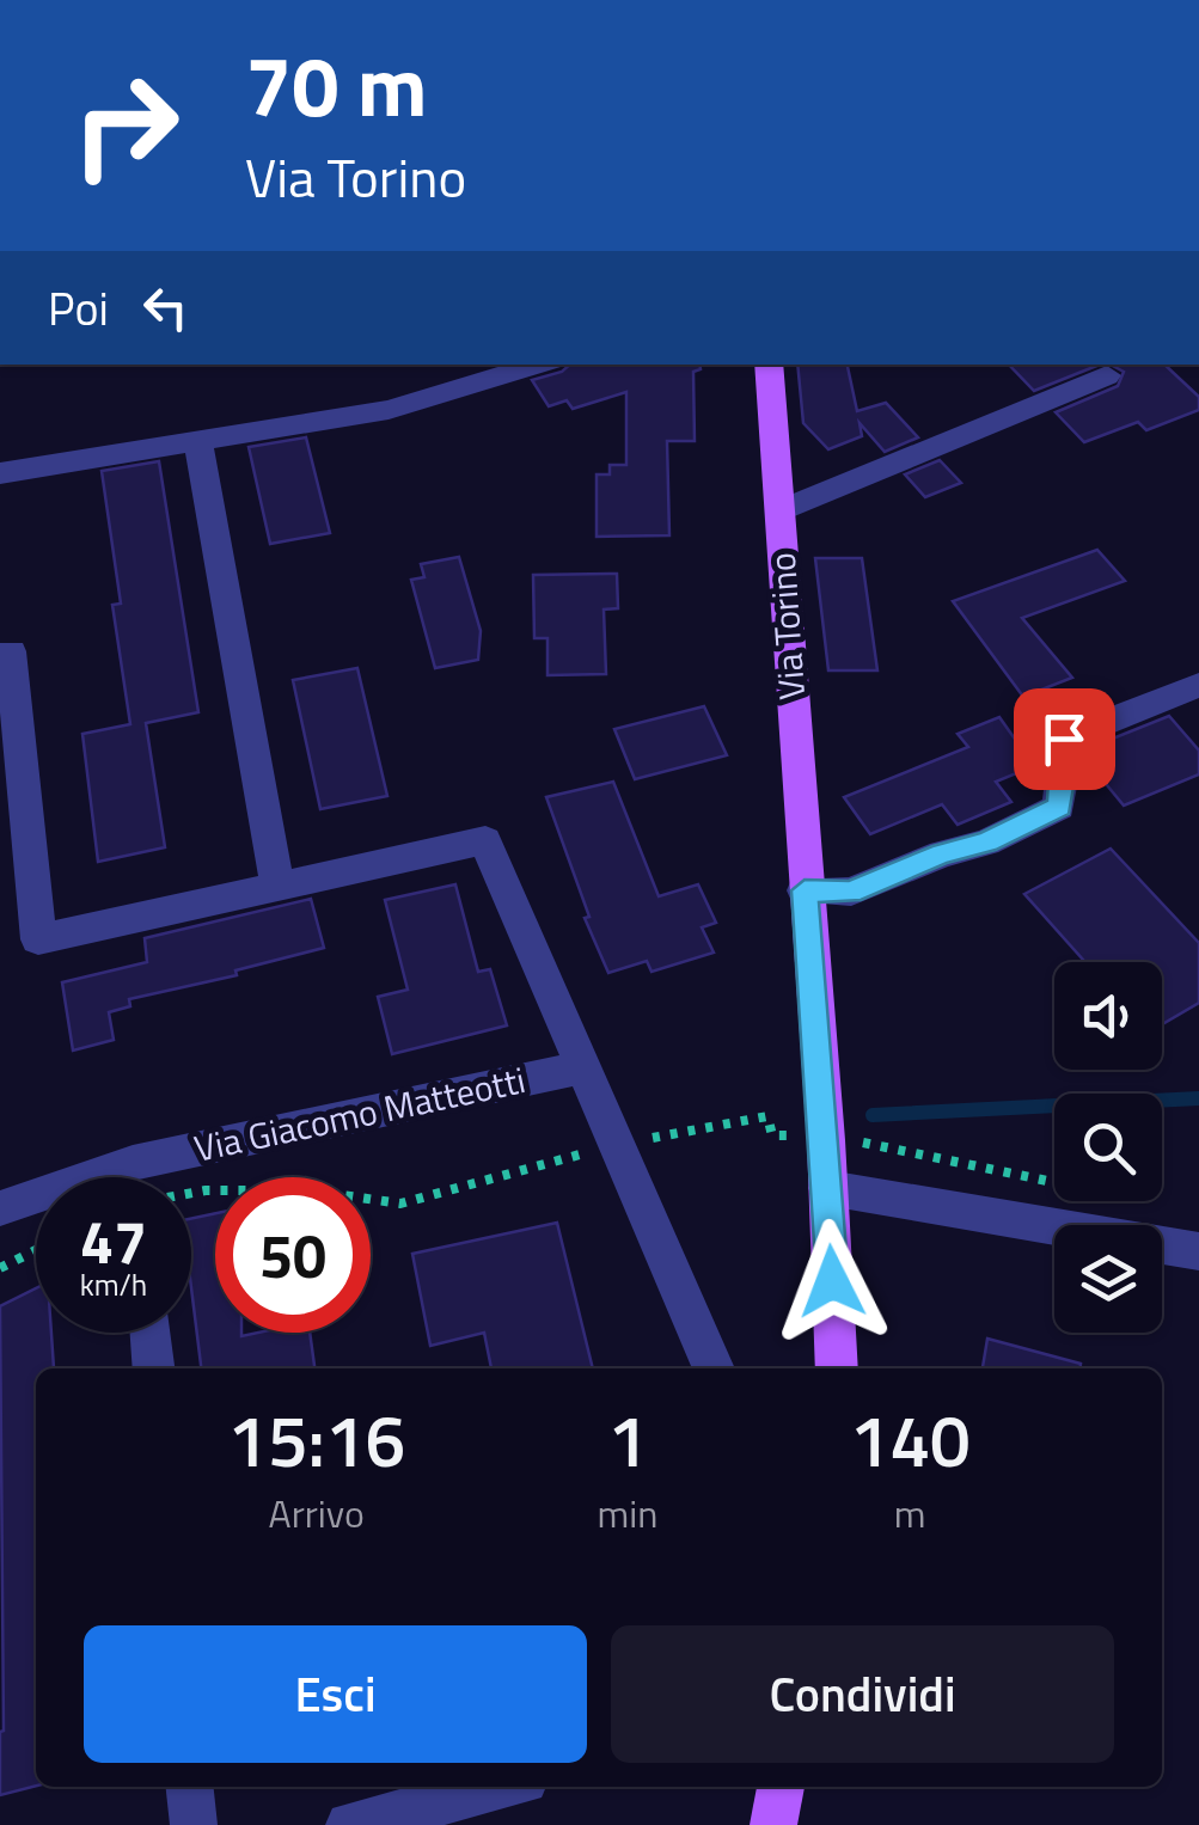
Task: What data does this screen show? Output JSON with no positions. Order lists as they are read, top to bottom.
{
  "streets": {
    "main road": ["Via Torino"],
    "street": ["Via Giacomo Matteotti"]
  },
  "page": {
    "turn": ["70 m", "Via Torino"],
    "then": "Poi",
    "speed": "47 km/h",
    "limit": "50",
    "eta": [
      "15:16",
      "Arrivo",
      "1",
      "min",
      "140",
      "m"
    ],
    "buttons": ["Esci", "Condividi"]
  }
}
